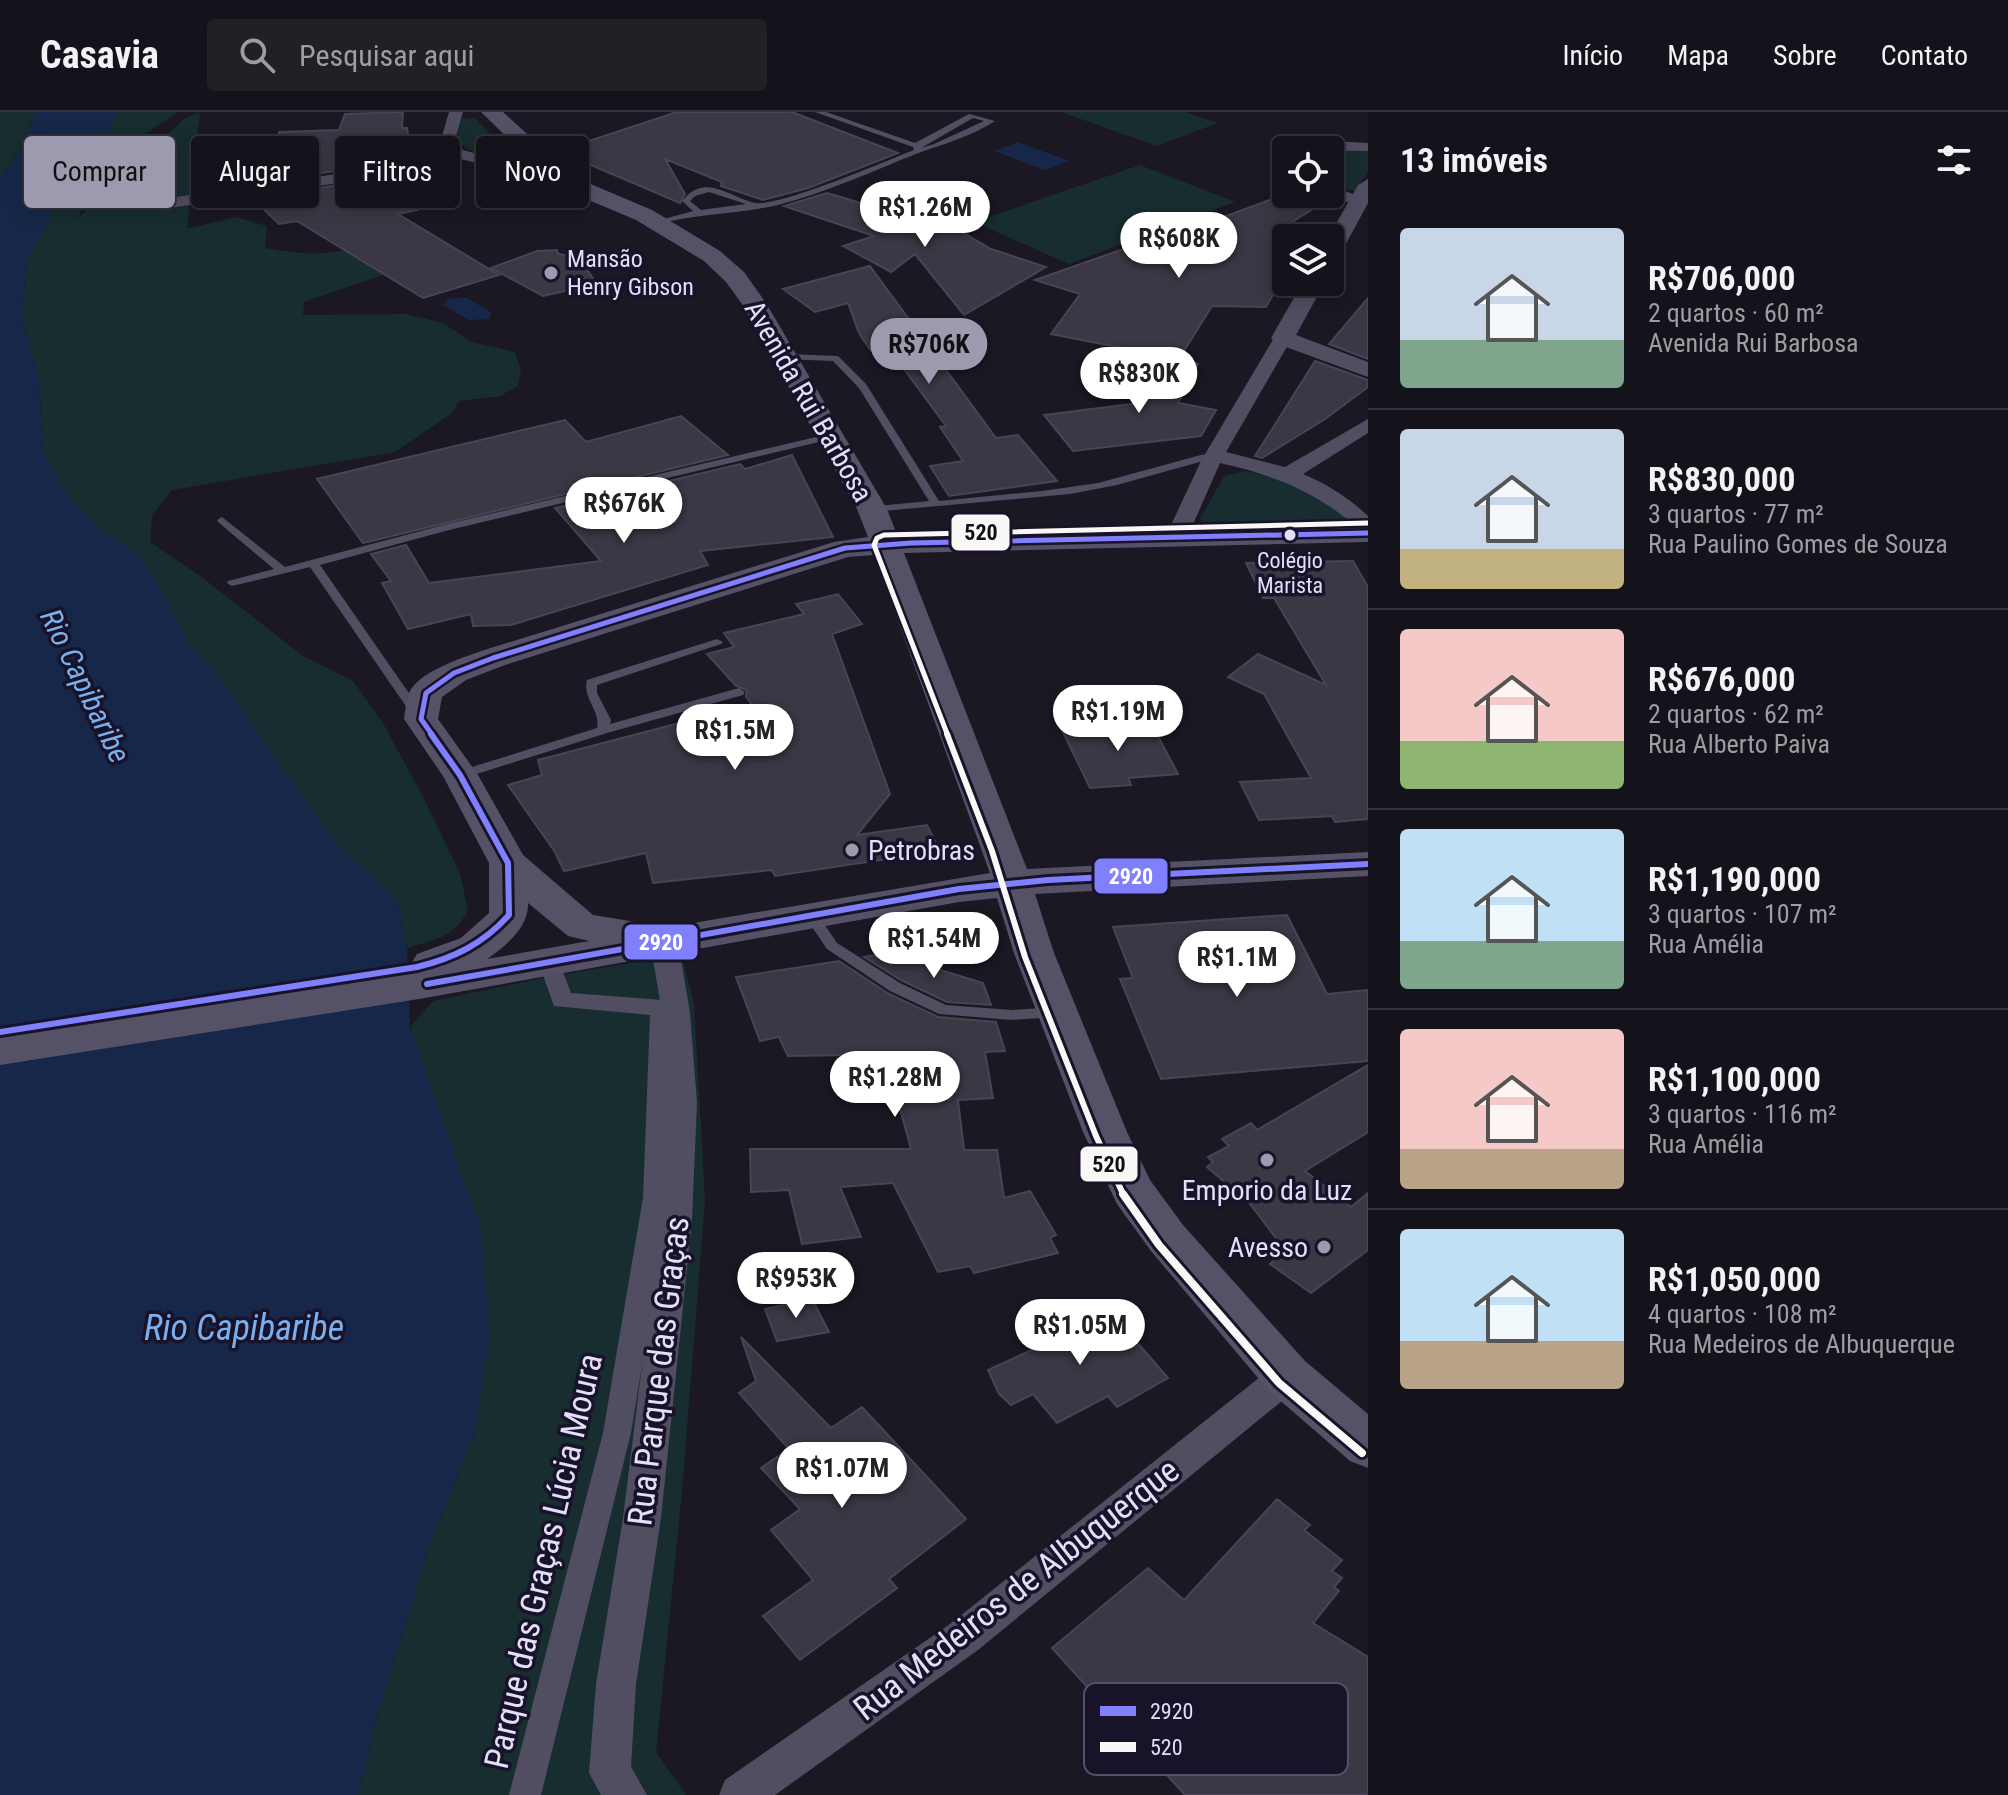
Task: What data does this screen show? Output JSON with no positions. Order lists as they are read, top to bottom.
{
  "streets": {
    "main road": ["Avenida Rui Barbosa"],
    "street": ["Rua Parque das Graças", "Parque das Graças Lúcia Moura", "Rua Medeiros de Albuquerque"]
  },
  "crossings": [
    ["Avenida Rui Barbosa", "Rua Medeiros de Albuquerque"]
  ],
  "water": ["Rio Capibaribe"],
  "places": [
    "Mansão Henry Gibson",
    "Colégio Marista",
    "Petrobras",
    "Emporio da Luz",
    "Avesso"
  ],
  "lines": ["transit line 520", "transit line 2920"],
  "legend": ["2920", "520"],
  "page": {
    "header": "Casavia",
    "search": "Pesquisar aqui",
    "nav": [
      "Início",
      "Mapa",
      "Sobre",
      "Contato"
    ],
    "heading": "13 imóveis",
    "chip": [
      "Comprar",
      "Alugar",
      "Filtros",
      "Novo"
    ],
    "price": [
      "R$1.26M",
      "R$608K",
      "R$706K",
      "R$830K",
      "R$676K",
      "R$1.19M",
      "R$1.5M",
      "R$1.54M",
      "R$1.1M",
      "R$1.28M",
      "R$953K",
      "R$1.05M",
      "R$1.07M"
    ],
    "list": [
      {
        "name": "R$706,000",
        "note": "2 quartos · 60 m² · Avenida Rui Barbosa"
      },
      {
        "name": "R$830,000",
        "note": "3 quartos · 77 m² · Rua Paulino Gomes de Souza"
      },
      {
        "name": "R$676,000",
        "note": "2 quartos · 62 m² · Rua Alberto Paiva"
      },
      {
        "name": "R$1,190,000",
        "note": "3 quartos · 107 m² · Rua Amélia"
      },
      {
        "name": "R$1,100,000",
        "note": "3 quartos · 116 m² · Rua Amélia"
      },
      {
        "name": "R$1,050,000",
        "note": "4 quartos · 108 m² · Rua Medeiros de Albuquerque"
      }
    ]
  }
}
